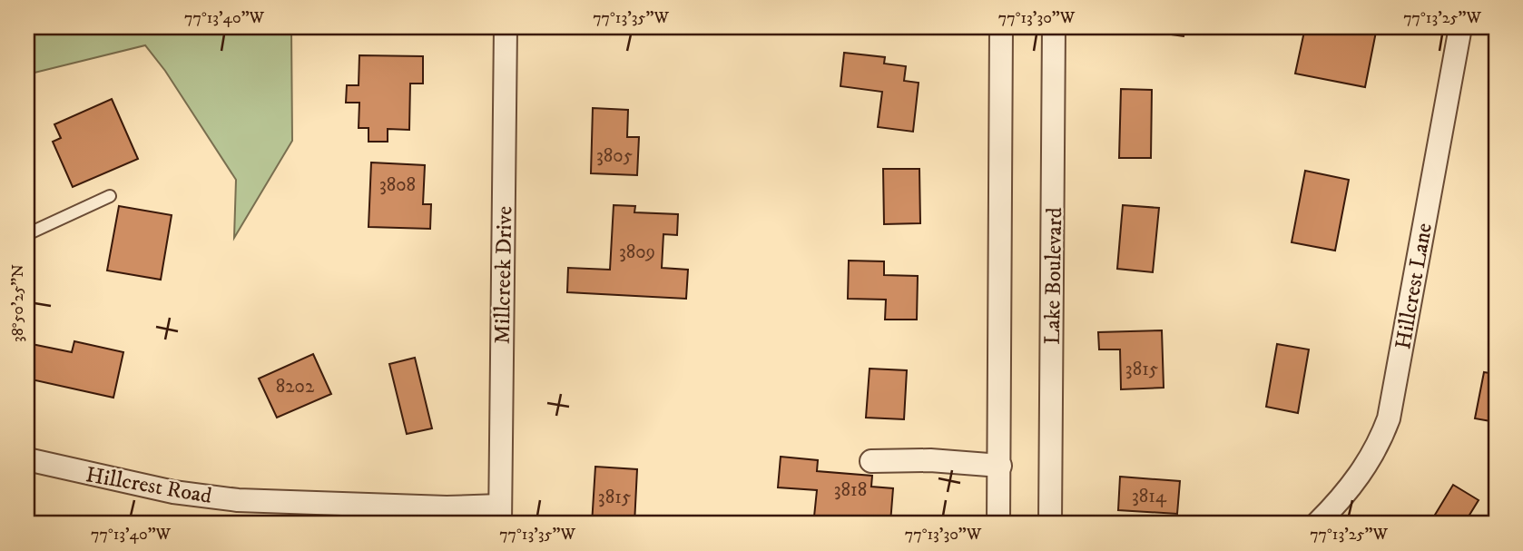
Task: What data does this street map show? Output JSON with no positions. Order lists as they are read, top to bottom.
{
  "streets": {
    "street": [
      "Millcreek Drive",
      "Lake Boulevard",
      "Hillcrest Lane",
      "Hillcrest Road"
    ]
  },
  "crossings": [
    ["Millcreek Drive", "Hillcrest Road"]
  ],
  "house_numbers": [
    "3805",
    "3808",
    "3809",
    "3815",
    "8202",
    "3818",
    "3814",
    "3815"
  ],
  "coordinates": [
    "77°13'40\"W",
    "77°13'35\"W",
    "77°13'30\"W",
    "77°13'25\"W",
    "38°50'25\"N"
  ]
}
